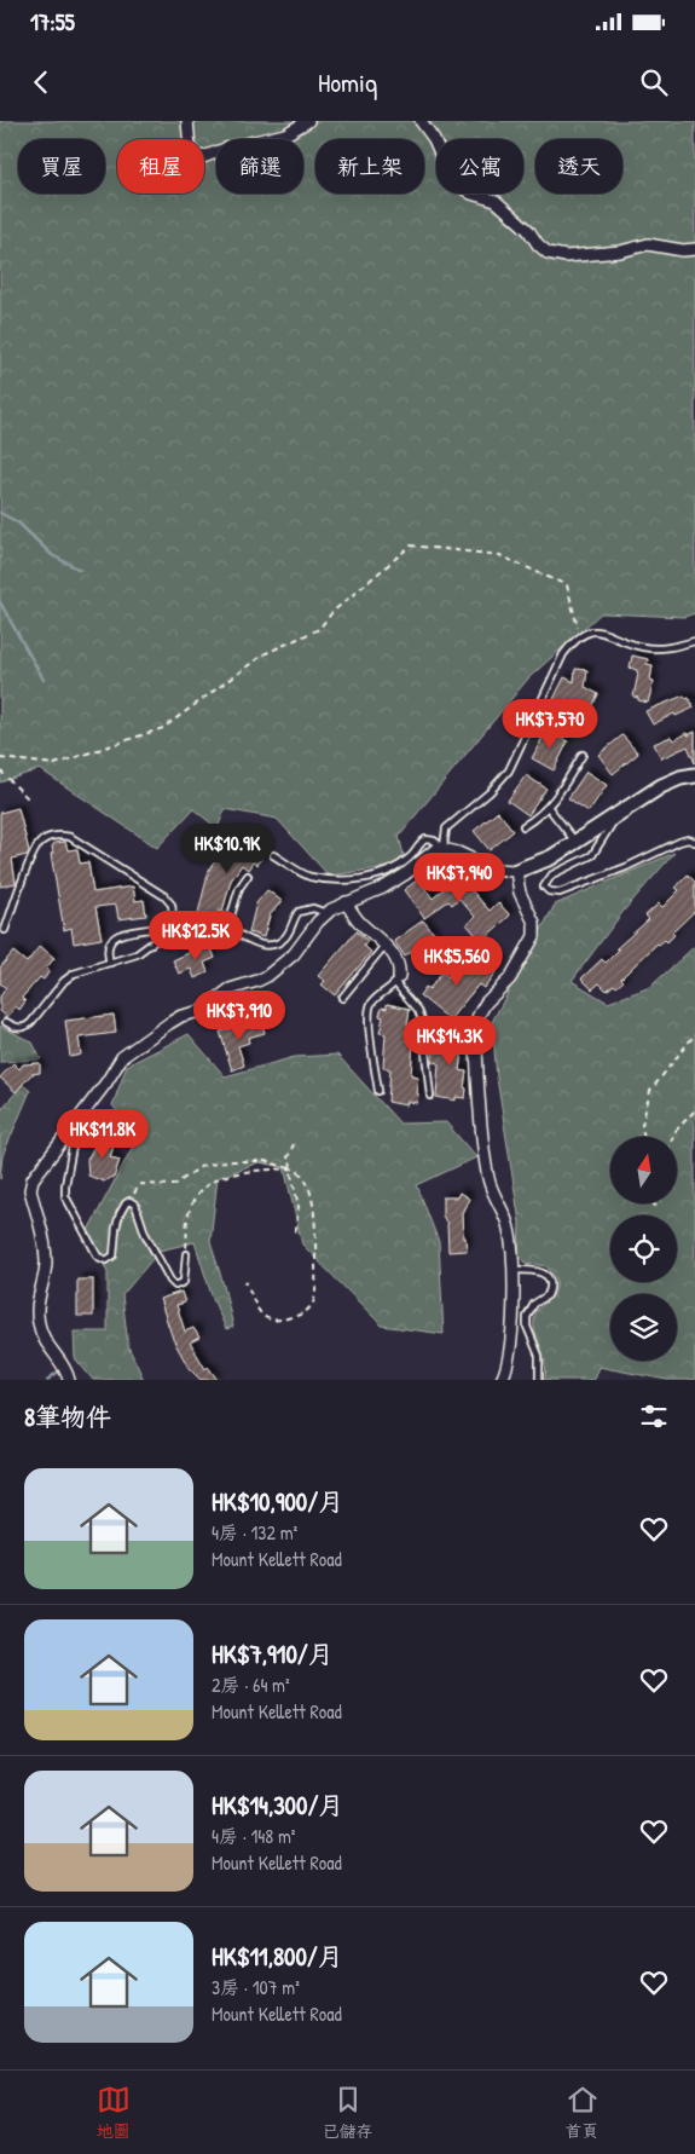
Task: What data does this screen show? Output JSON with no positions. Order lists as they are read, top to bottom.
{
  "north": "top",
  "page": {
    "status": "17:55",
    "header": "Homiq",
    "chip": [
      "買屋",
      "租屋",
      "篩選",
      "新上架",
      "公寓",
      "透天"
    ],
    "price": [
      "HK$7,570",
      "HK$10.9K",
      "HK$7,940",
      "HK$12.5K",
      "HK$5,560",
      "HK$7,910",
      "HK$14.3K",
      "HK$11.8K"
    ],
    "heading": "8筆物件",
    "list": [
      {
        "name": "HK$10,900/月",
        "note": "4房 · 132 m² · Mount Kellett Road"
      },
      {
        "name": "HK$7,910/月",
        "note": "2房 · 64 m² · Mount Kellett Road"
      },
      {
        "name": "HK$14,300/月",
        "note": "4房 · 148 m² · Mount Kellett Road"
      },
      {
        "name": "HK$11,800/月",
        "note": "3房 · 107 m² · Mount Kellett Road"
      }
    ],
    "tabs": ["地圖", "已儲存", "首頁"]
  }
}
